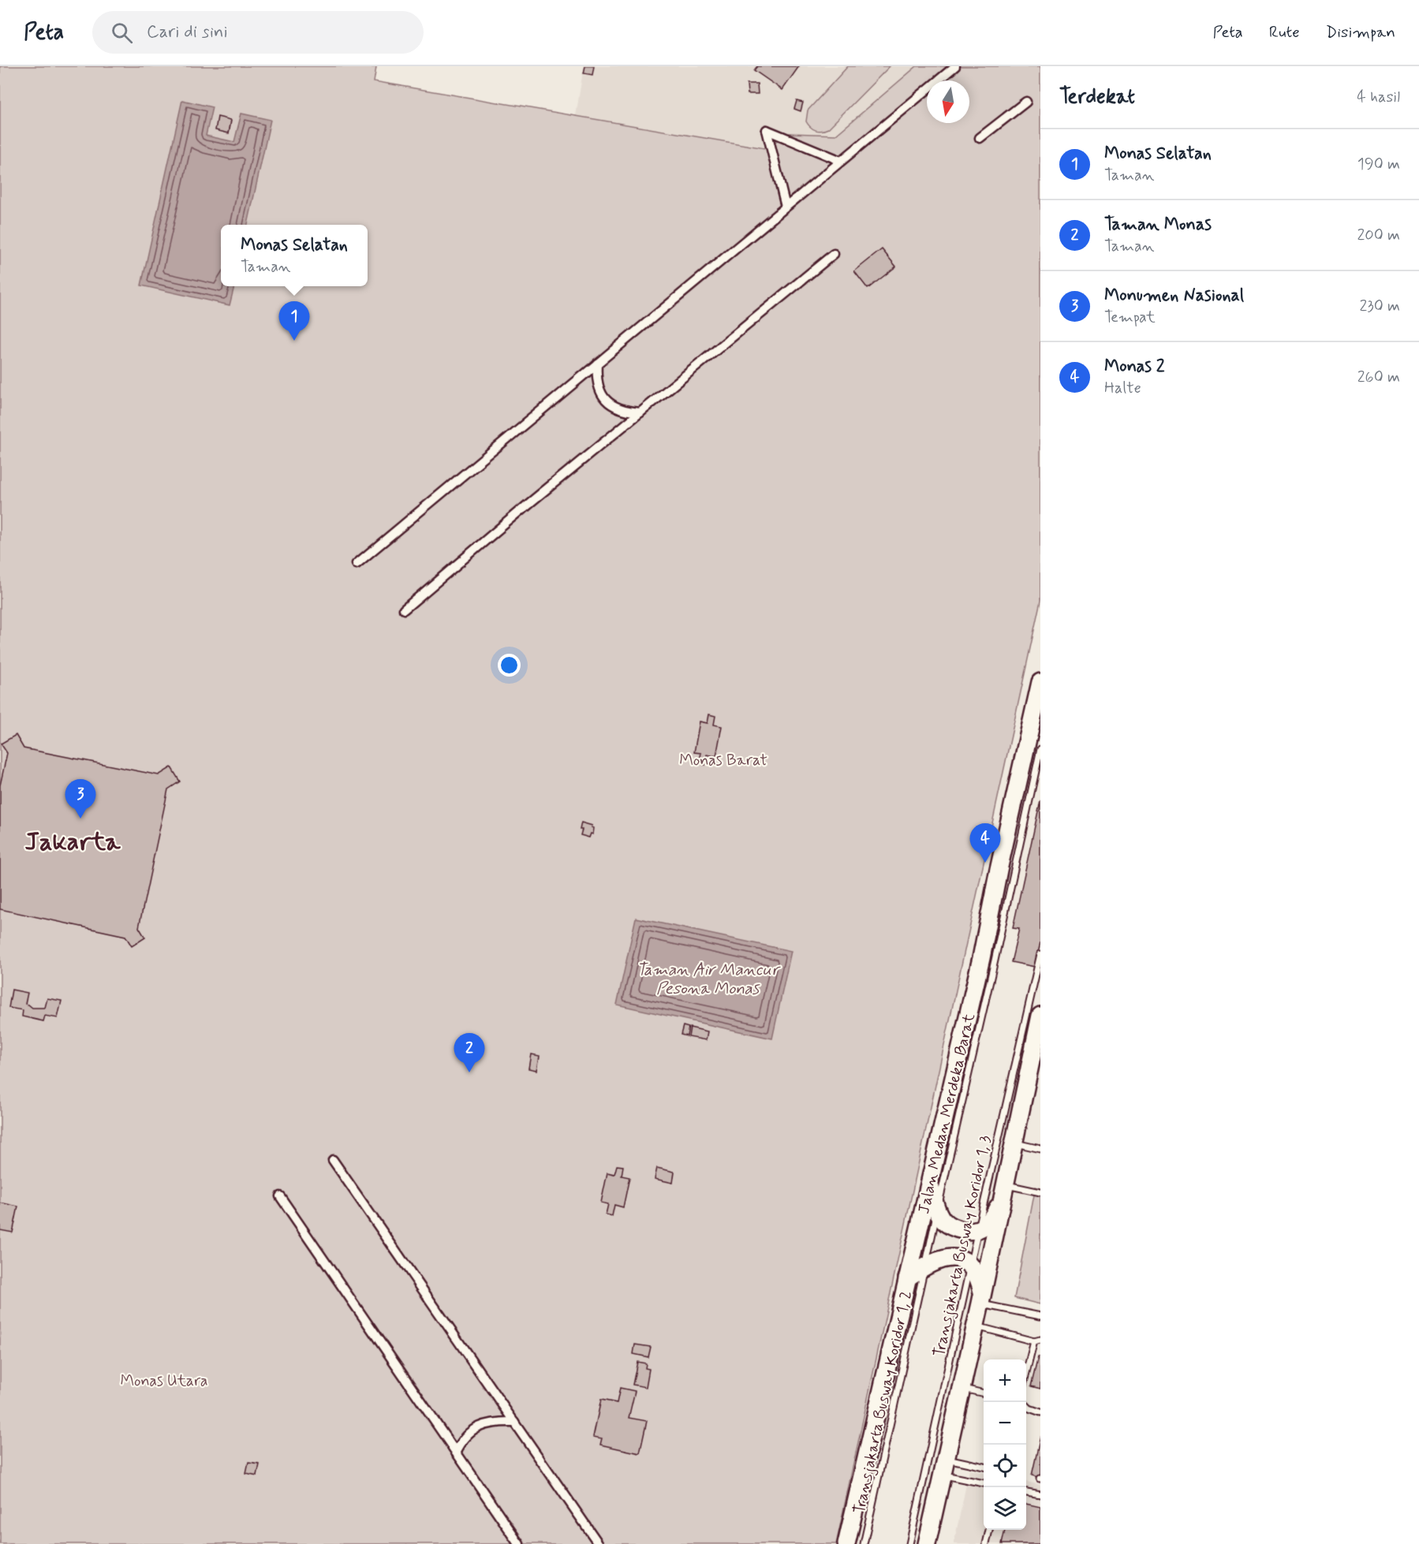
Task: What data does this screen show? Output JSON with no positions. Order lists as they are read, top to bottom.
{
  "streets": {
    "main road": ["Jalan Medan Merdeka Barat"],
    "lane": ["Transjakarta Busway Koridor 1, 3", "Transjakarta Busway Koridor 1, 2"]
  },
  "districts": ["Jakarta"],
  "water": ["Taman Air Mancur Pesona Monas"],
  "parks": ["Monas Barat", "Monas Utara"],
  "north": "bottom",
  "page": {
    "header": "Peta",
    "search": "Cari di sini",
    "nav": ["Peta", "Rute", "Disimpan"],
    "heading": ["Terdekat", "4 hasil"],
    "list": [
      {
        "mark": "1",
        "name": "Monas Selatan",
        "note": "Taman",
        "value": "190 m"
      },
      {
        "mark": "2",
        "name": "Taman Monas",
        "note": "Taman",
        "value": "200 m"
      },
      {
        "mark": "3",
        "name": "Monumen Nasional",
        "note": "Tempat",
        "value": "230 m"
      },
      {
        "mark": "4",
        "name": "Monas 2",
        "note": "Halte",
        "value": "260 m"
      }
    ],
    "popup": ["Monas Selatan", "Taman"],
    "pins": [
      "1",
      "3",
      "4",
      "2"
    ],
    "map_buttons": ["+", "−"]
  }
}
